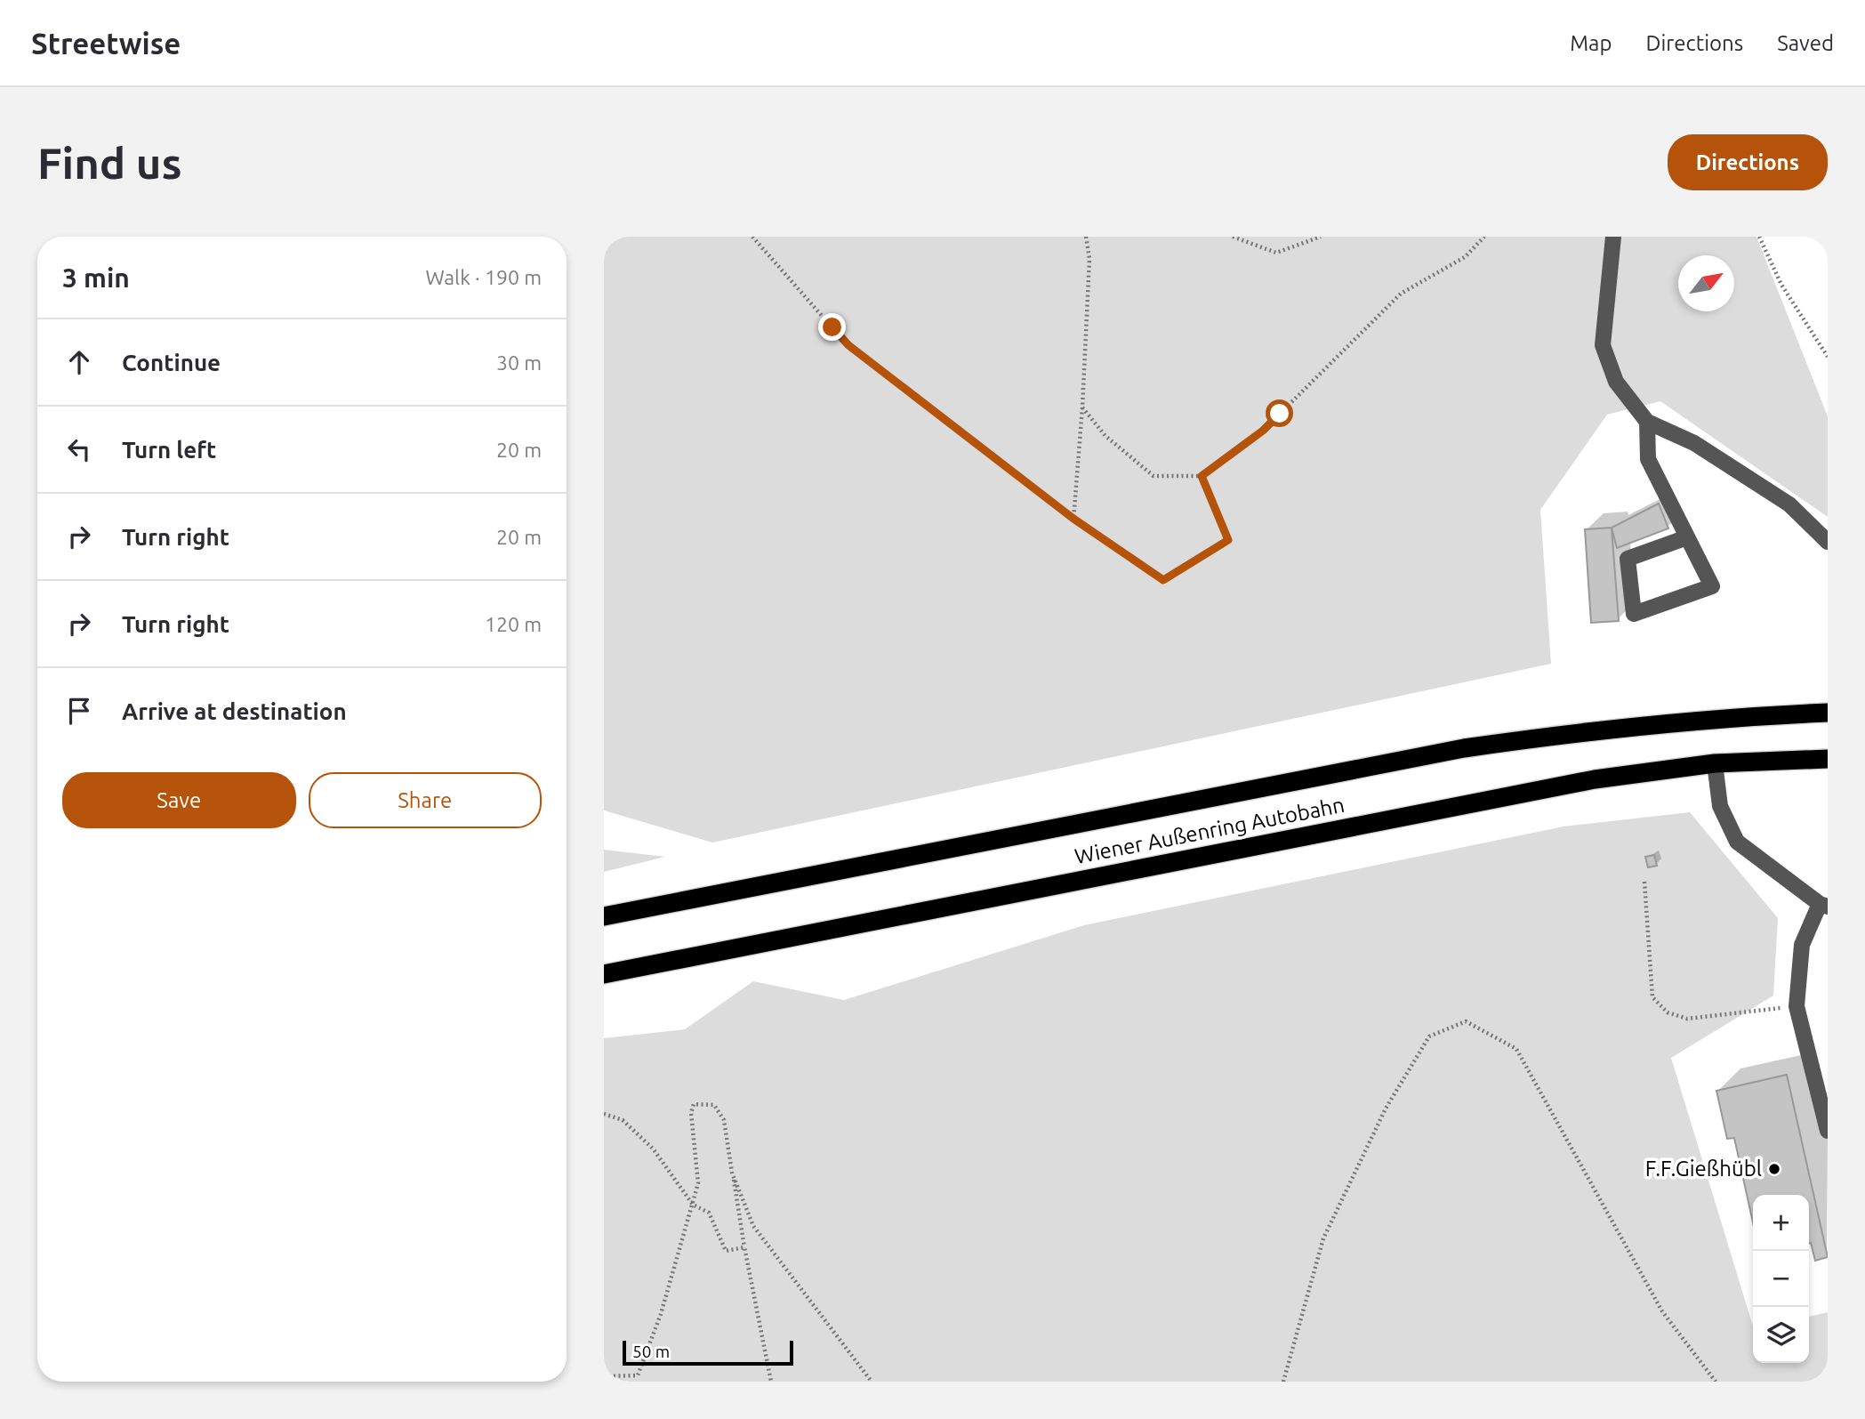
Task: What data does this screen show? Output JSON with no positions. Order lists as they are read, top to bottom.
{
  "streets": {
    "highway": ["Wiener Außenring Autobahn"]
  },
  "places": ["F.F.Gießhübl"],
  "scale_bar": "50 m",
  "north": "top right",
  "page": {
    "header": "Streetwise",
    "nav": ["Map", "Directions", "Saved"],
    "buttons": [
      "Directions",
      ["Save", "Share"]
    ],
    "title": "Find us",
    "heading": ["3 min", "Walk · 190 m"],
    "list": [
      ["Continue", "30 m"],
      ["Turn left", "20 m"],
      ["Turn right", "20 m"],
      ["Turn right", "120 m"],
      "Arrive at destination"
    ],
    "map_buttons": ["+", "−"],
    "scale": "50 m"
  }
}
